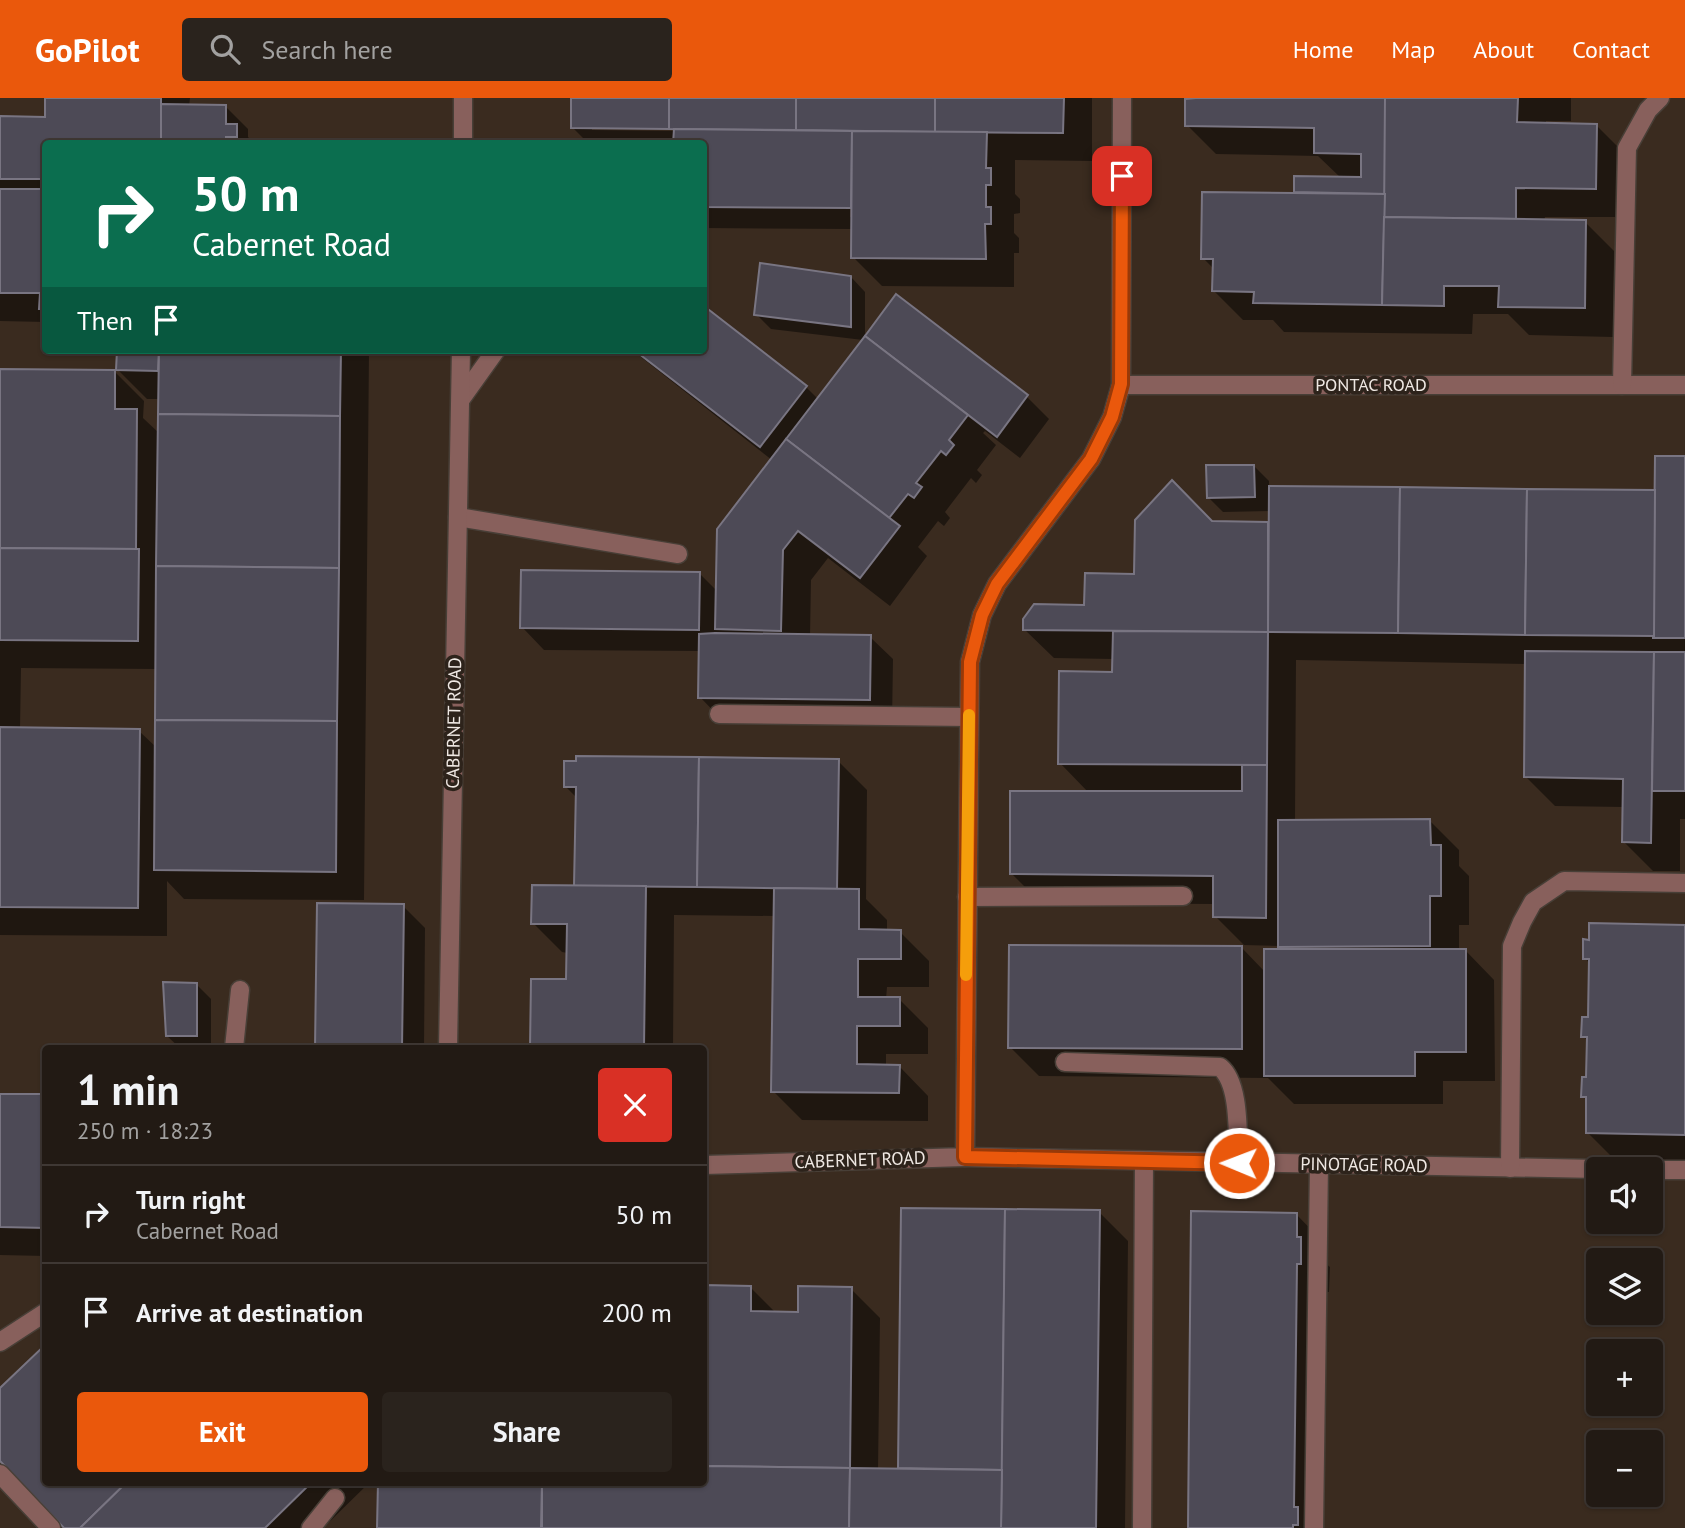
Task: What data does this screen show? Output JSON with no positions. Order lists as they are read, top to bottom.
{
  "streets": {
    "street": ["PONTAC ROAD", "CABERNET ROAD", "PINOTAGE ROAD"]
  },
  "crossings": [
    ["CABERNET ROAD", "PINOTAGE ROAD"]
  ],
  "page": {
    "header": "GoPilot",
    "search": "Search here",
    "nav": [
      "Home",
      "Map",
      "About",
      "Contact"
    ],
    "turn": ["50 m", "Cabernet Road"],
    "then": "Then",
    "heading": ["1 min", "250 m · 18:23"],
    "map_buttons": ["+", "−"],
    "list": [
      {
        "name": "Turn right",
        "note": "Cabernet Road",
        "value": "50 m"
      },
      {
        "name": "Arrive at destination",
        "value": "200 m"
      }
    ],
    "buttons": ["Exit", "Share"]
  }
}
